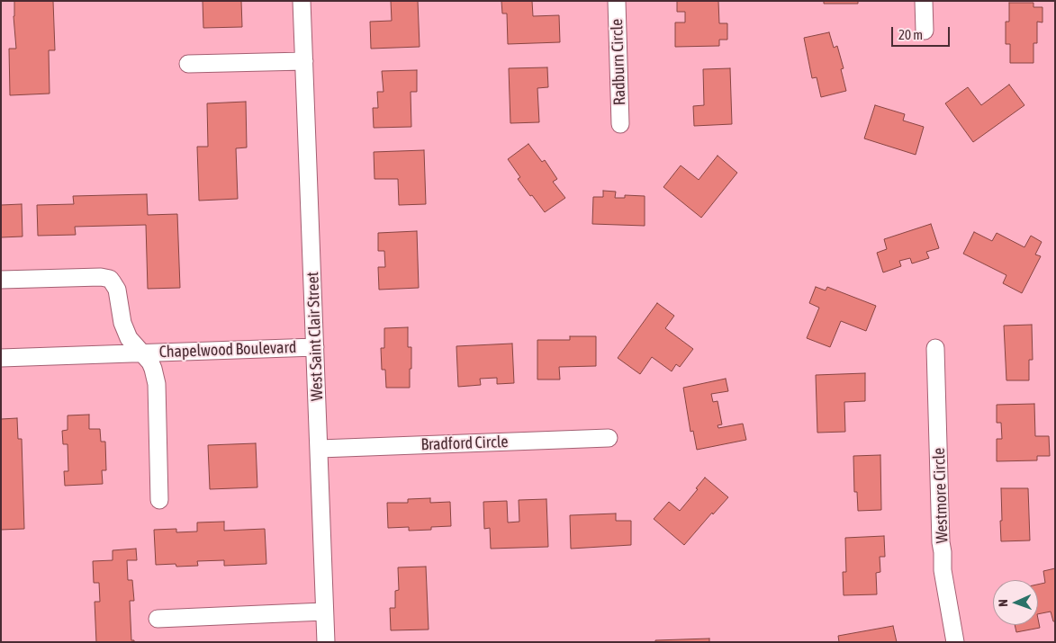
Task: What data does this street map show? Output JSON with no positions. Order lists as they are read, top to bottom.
{
  "streets": {
    "street": [
      "Radburn Circle",
      "West Saint Clair Street",
      "Chapelwood Boulevard",
      "Bradford Circle",
      "Westmore Circle"
    ]
  },
  "crossings": [
    ["West Saint Clair Street", "Chapelwood Boulevard"],
    ["West Saint Clair Street", "Bradford Circle"]
  ],
  "scale_bar": "20 m",
  "north": "left"
}
